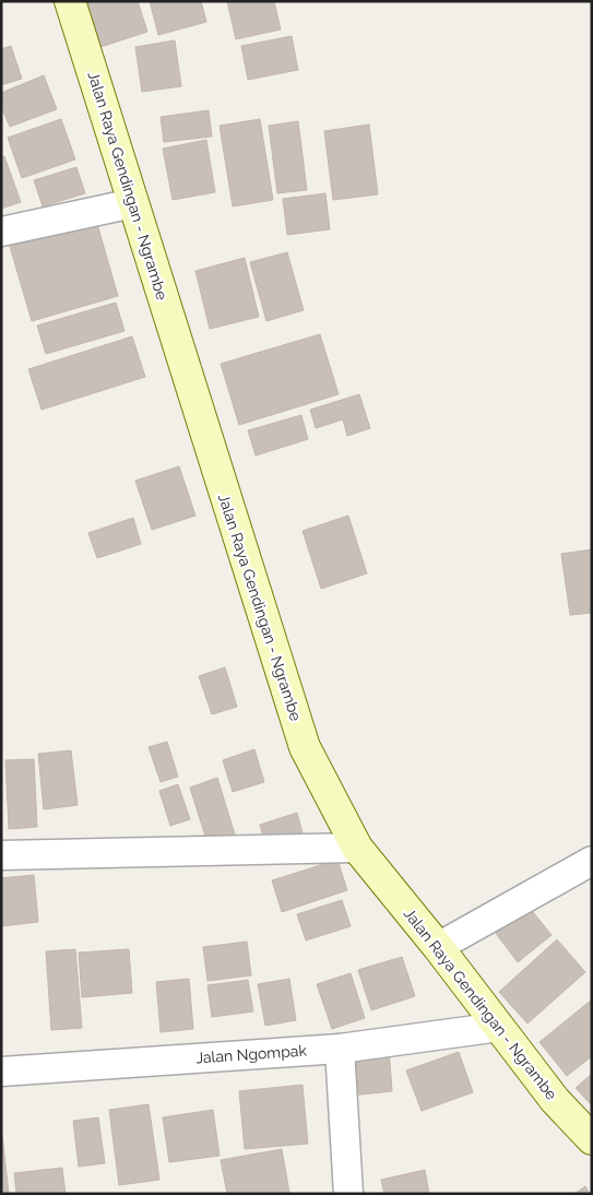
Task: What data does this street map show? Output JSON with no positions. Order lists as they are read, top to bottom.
{
  "streets": {
    "main road": ["Jalan Raya Gendingan - Ngrambe"],
    "street": ["Jalan Ngompak"]
  },
  "crossings": [
    ["Jalan Raya Gendingan - Ngrambe", "Jalan Ngompak"]
  ]
}
